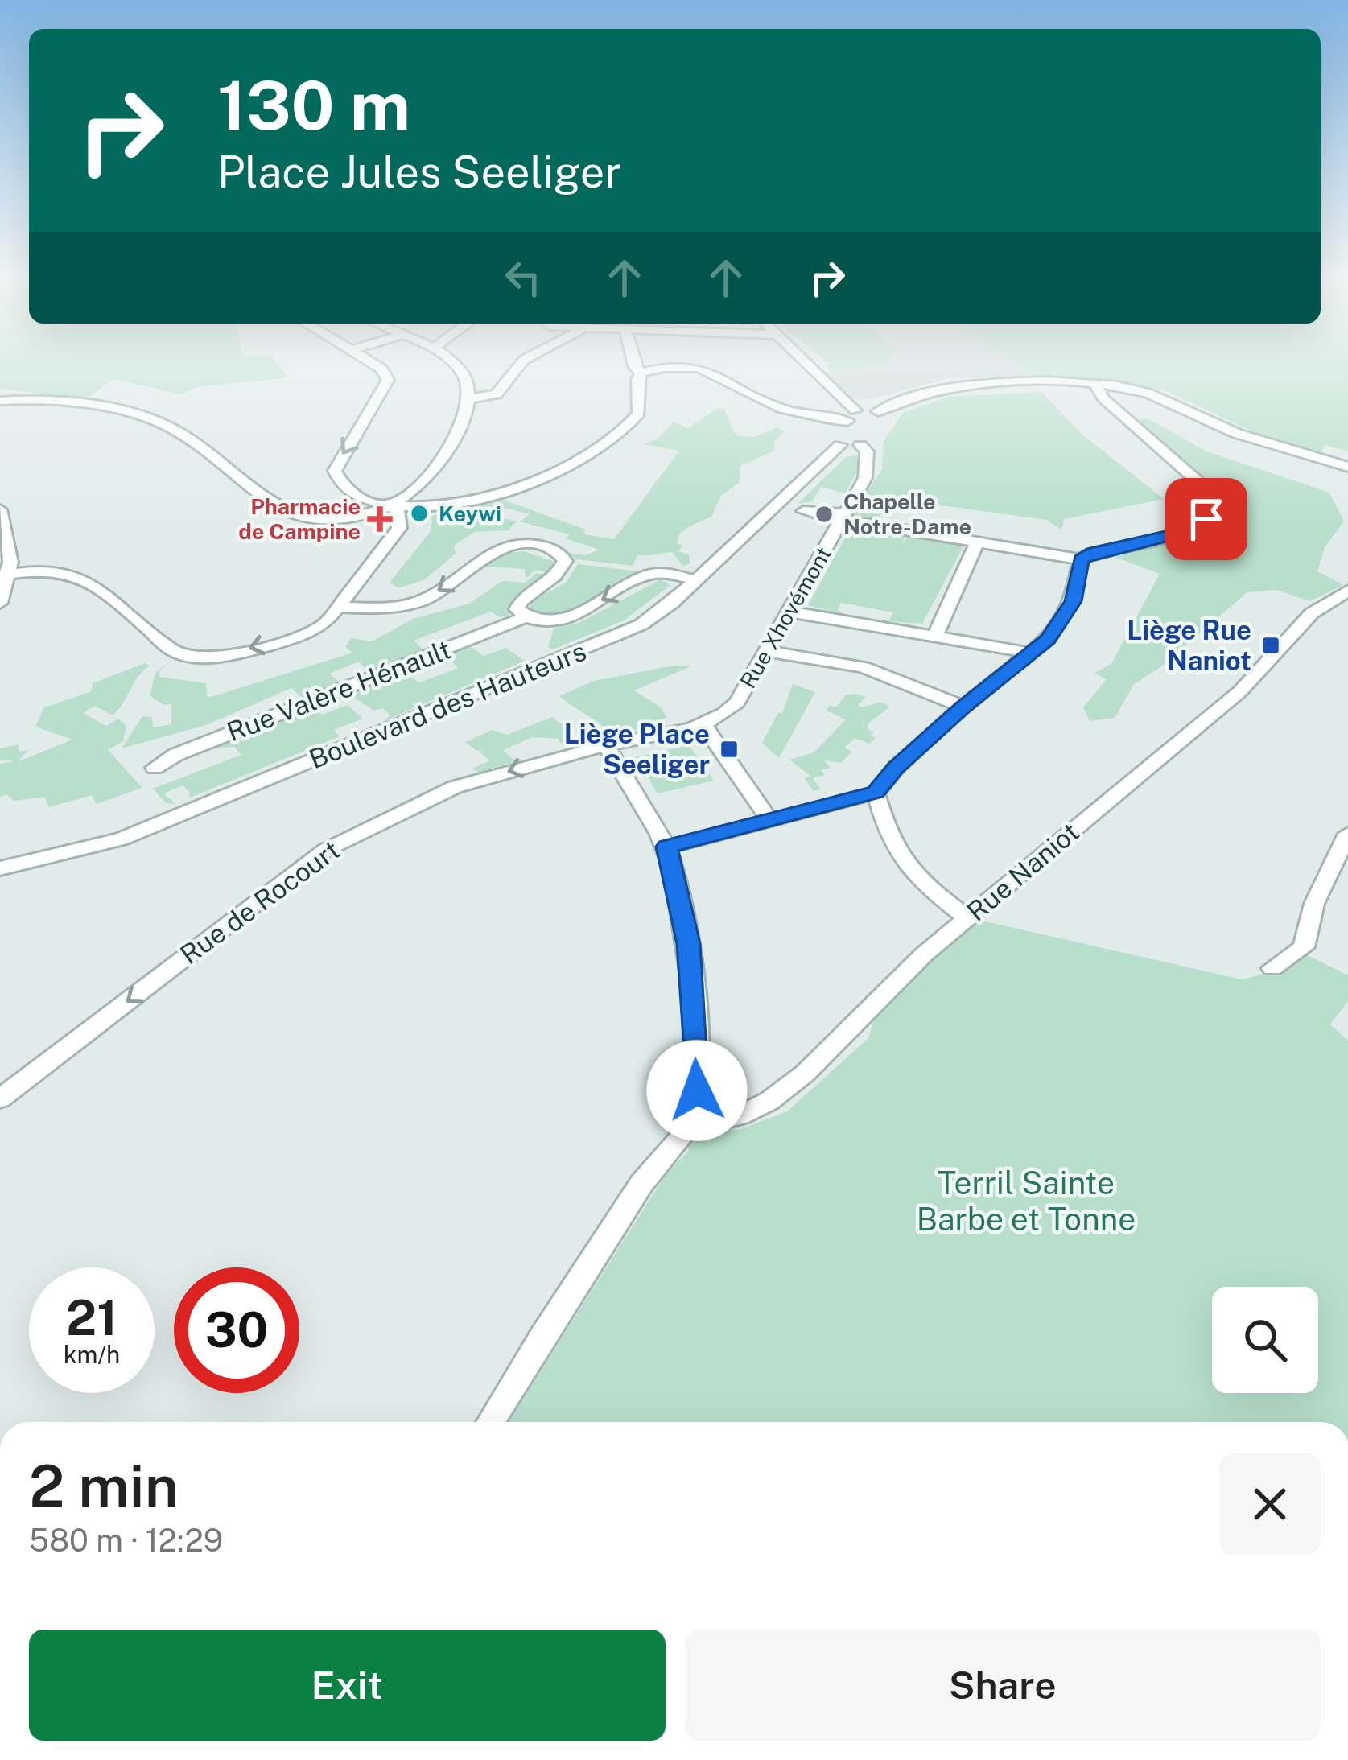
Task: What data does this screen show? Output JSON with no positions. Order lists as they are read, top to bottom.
{
  "streets": {
    "street": [
      "Rue Xhovémont",
      "Rue Valère Hénault",
      "Boulevard des Hauteurs",
      "Rue Naniot",
      "Rue de Rocourt"
    ]
  },
  "crossings": [
    ["Rue Xhovémont", "Rue de Rocourt"]
  ],
  "one_way": ["Rue de Rocourt"],
  "parks": ["Terril Sainte Barbe et Tonne"],
  "places": {
    "other": ["Keywi", "Chapelle Notre-Dame"],
    "health": ["Pharmacie de Campine"],
    "transit": ["Liège Rue Naniot", "Liège Place Seeliger"]
  },
  "page": {
    "turn": ["130 m", "Place Jules Seeliger"],
    "speed": "21 km/h",
    "limit": "30",
    "heading": ["2 min", "580 m · 12:29"],
    "buttons": ["Exit", "Share"]
  }
}
